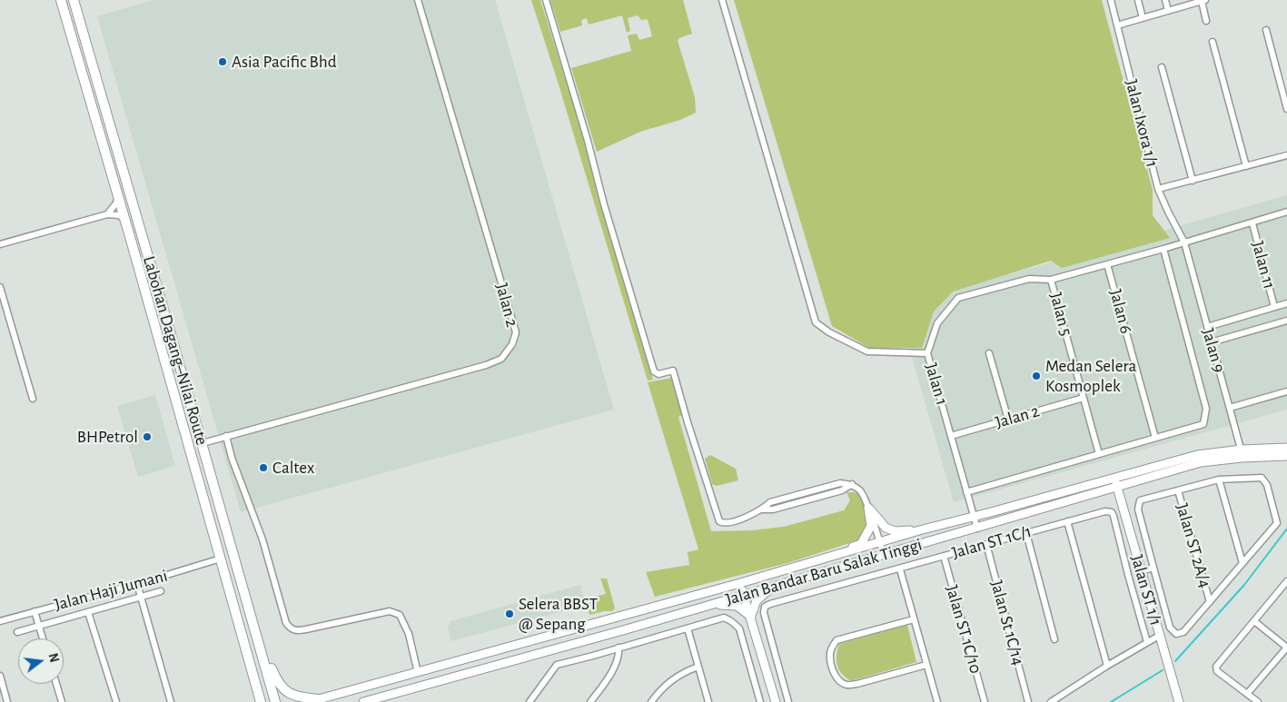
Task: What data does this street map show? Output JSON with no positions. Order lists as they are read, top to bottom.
{
  "streets": {
    "main road": ["Labohan Dagang–Nilai Route", "Jalan Bandar Baru Salak Tinggi", "Jalan ST 1/1"],
    "street": [
      "Jalan Ixora 1/1",
      "Jalan 11",
      "Jalan 2",
      "Jalan 6",
      "Jalan 5",
      "Jalan 9",
      "Jalan 1",
      "Jalan ST 1C/1",
      "Jalan ST 2A/4",
      "Jalan Haji Jumani",
      "Jalan St 1C/14",
      "Jalan ST 1C/10"
    ]
  },
  "crossings": [
    ["Jalan Ixora 1/1", "Jalan 9"],
    ["Jalan 2", "Jalan 5"],
    ["Jalan 2", "Labohan Dagang–Nilai Route"],
    ["Jalan 2", "Jalan 1"],
    ["Jalan 5", "Jalan 1"],
    ["Labohan Dagang–Nilai Route", "Jalan Haji Jumani"],
    ["Jalan 9", "Jalan Bandar Baru Salak Tinggi"],
    ["Jalan 1", "Jalan Bandar Baru Salak Tinggi"],
    ["Jalan ST 1C/1", "Jalan St 1C/14"],
    ["Jalan ST 1C/1", "Jalan ST 1C/10"],
    ["Jalan Bandar Baru Salak Tinggi", "Jalan ST 1/1"]
  ],
  "places": [
    "Asia Pacific Bhd",
    "Medan Selera Kosmoplek",
    "BHPetrol",
    "Caltex",
    "Selera BBST @ Sepang"
  ],
  "north": "right"
}
